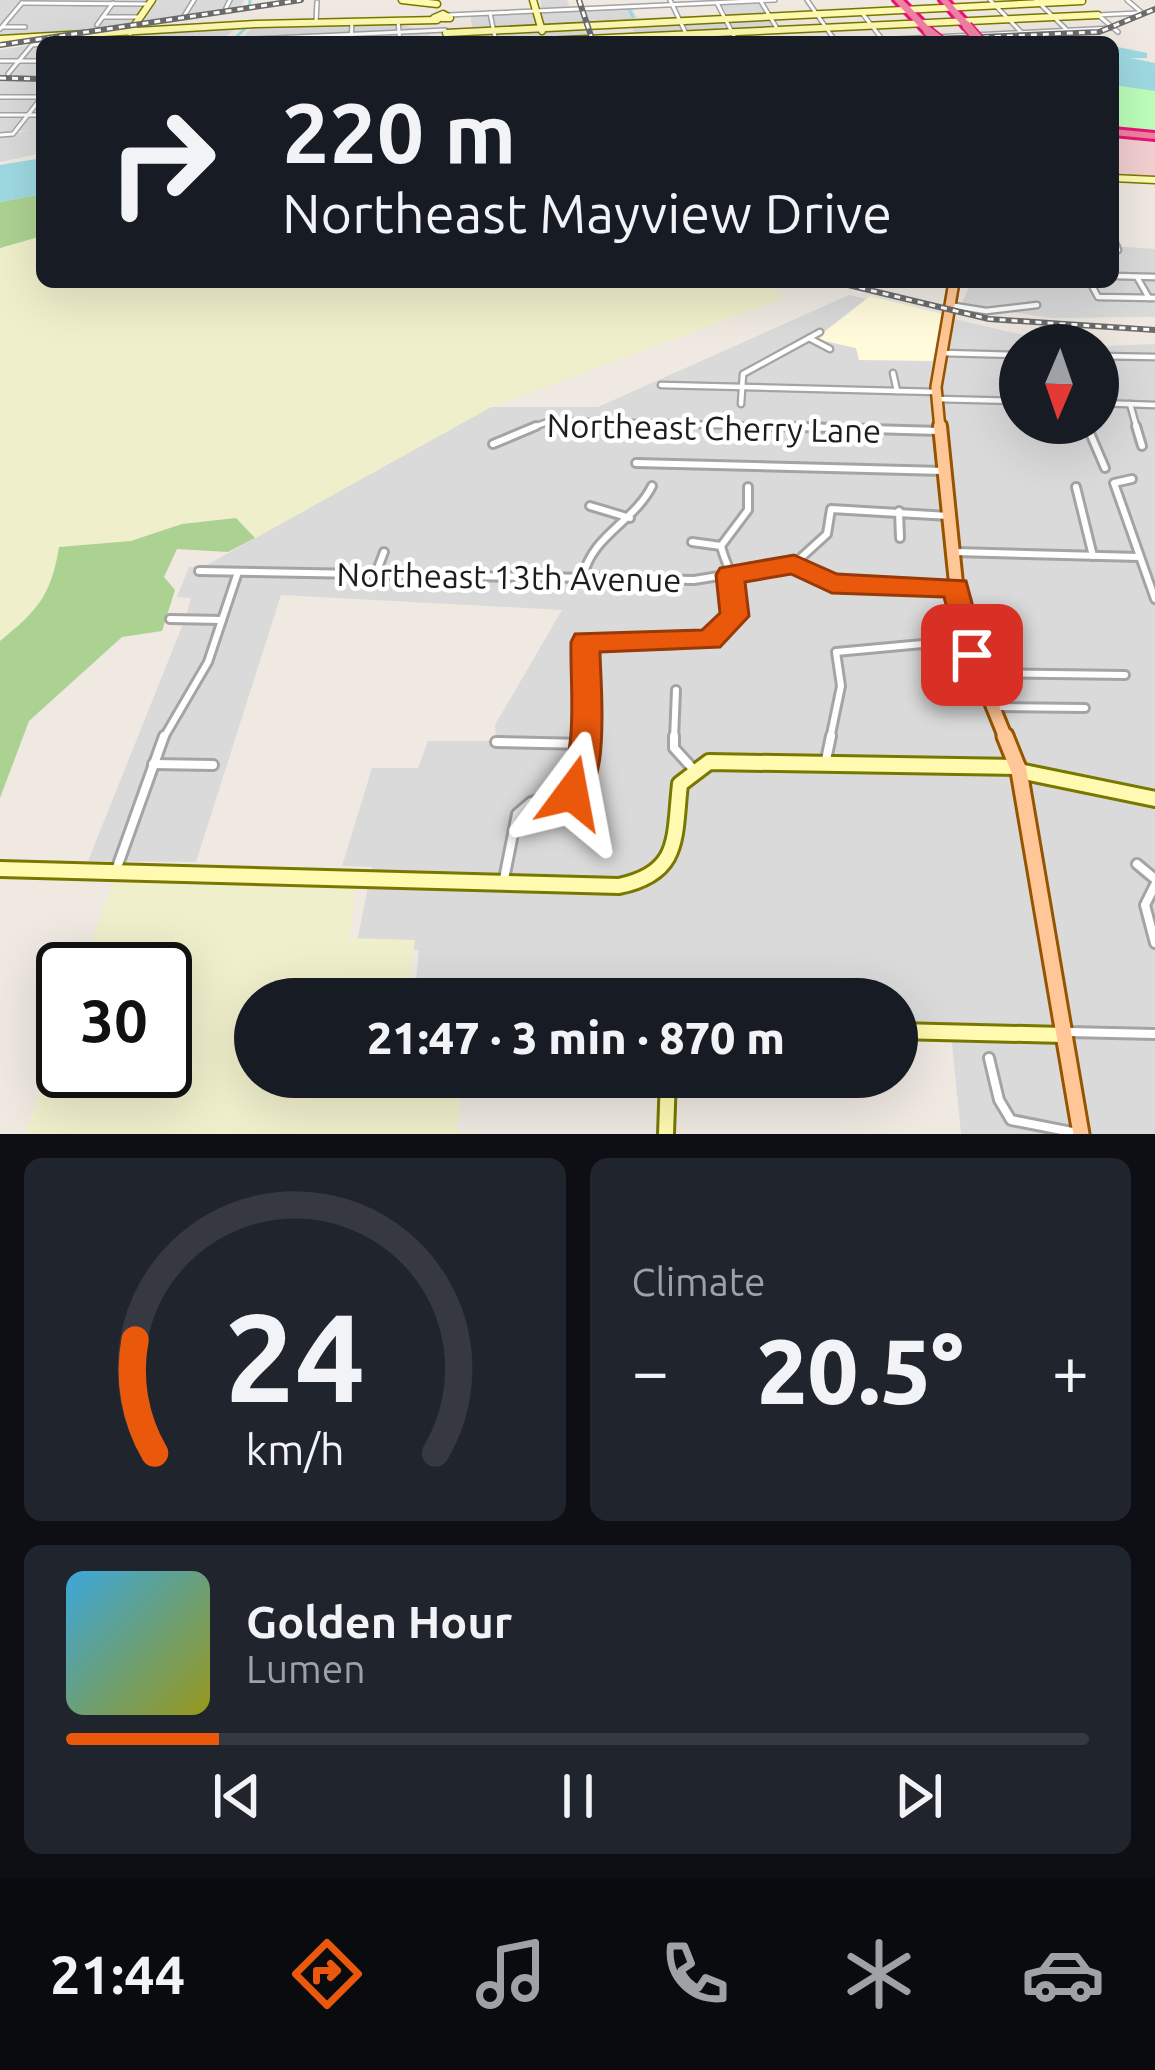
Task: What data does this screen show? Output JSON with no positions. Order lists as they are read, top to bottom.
{
  "streets": {
    "street": ["Northeast Cherry Lane", "Northeast 13th Avenue"]
  },
  "north": "bottom",
  "page": {
    "turn": ["220 m", "Northeast Mayview Drive"],
    "limit": "30",
    "trip": "21:47 · 3 min · 870 m",
    "tile": "Climate",
    "heat": ["−", "20.5°", "+"],
    "song": ["Golden Hour", "Lumen"],
    "tabs": "21:44",
    "gauge": ["24", "km/h"]
  }
}
